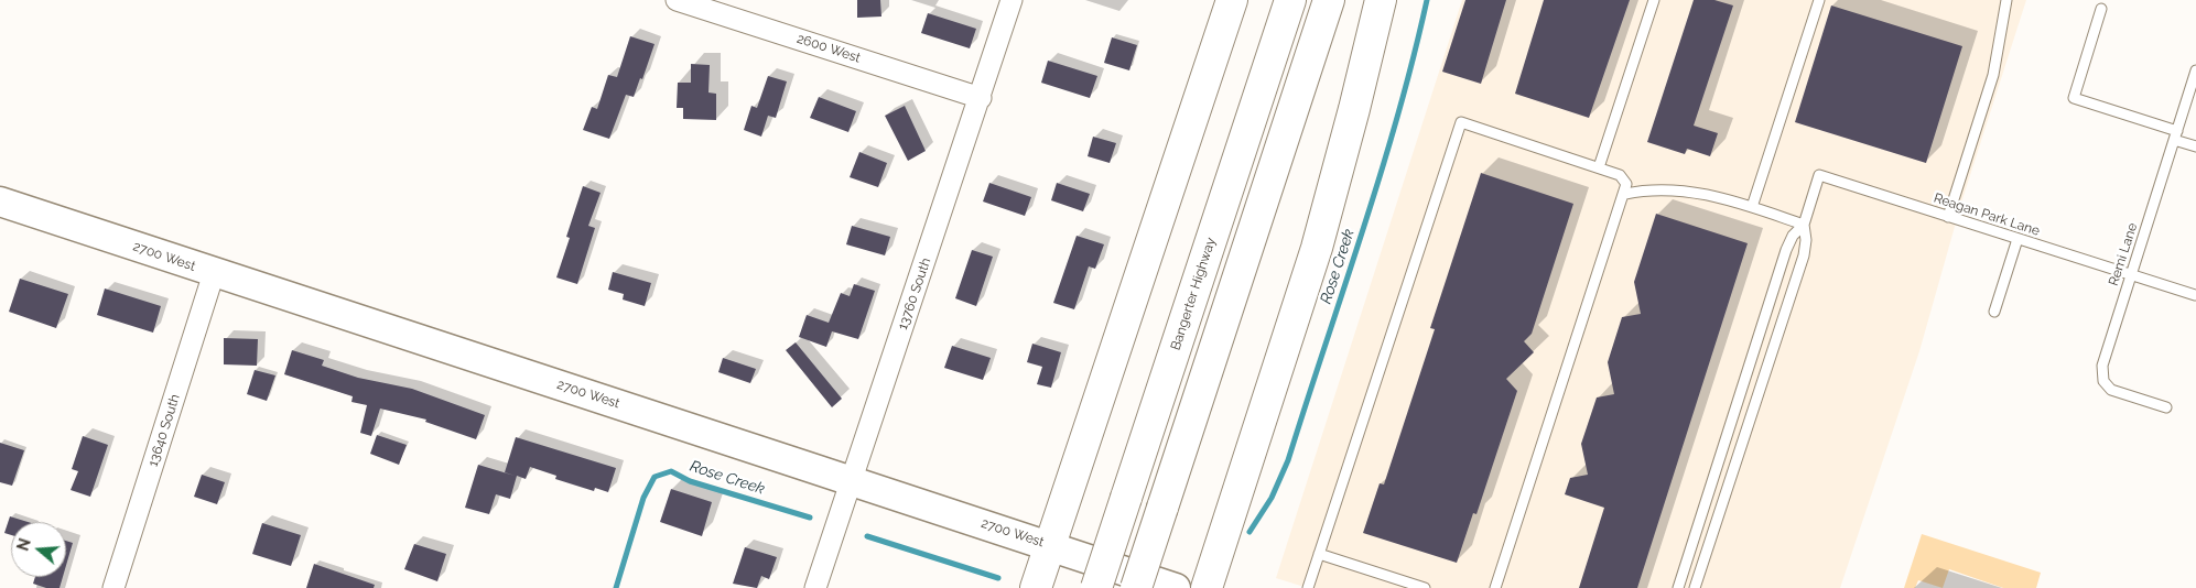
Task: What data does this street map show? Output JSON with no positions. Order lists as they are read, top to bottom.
{
  "streets": {
    "highway": ["Bangerter Highway"],
    "main road": ["2700 West"],
    "street": ["2600 West", "13760 South", "13640 South"],
    "lane": ["Reagan Park Lane", "Remi Lane"]
  },
  "crossings": [
    ["2600 West", "13760 South"],
    ["Reagan Park Lane", "Remi Lane"],
    ["2700 West", "13760 South"],
    ["2700 West", "13640 South"]
  ],
  "water": ["Rose Creek"],
  "north": "left"
}
